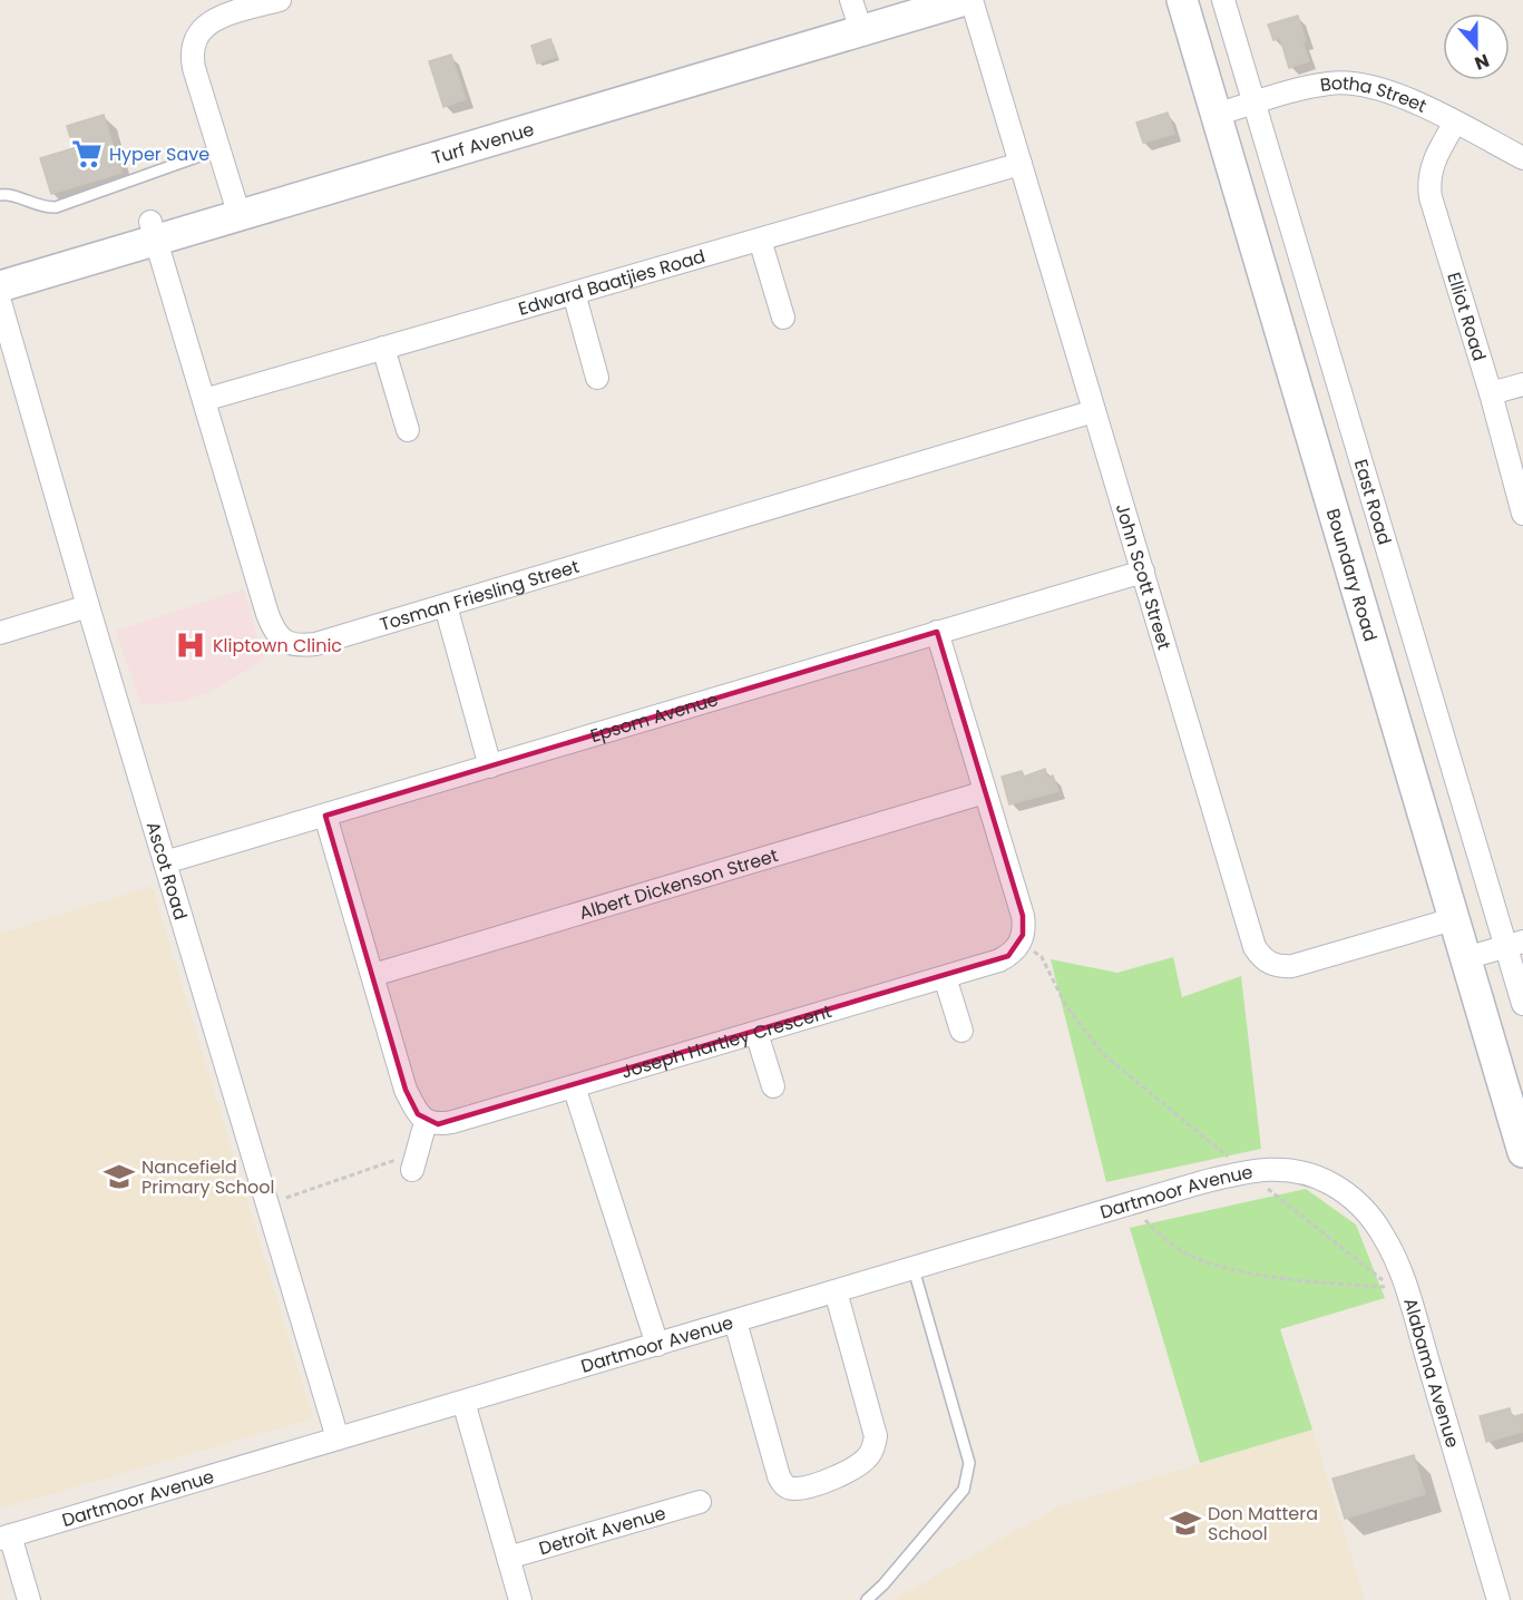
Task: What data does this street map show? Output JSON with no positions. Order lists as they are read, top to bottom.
{
  "streets": {
    "main road": ["Turf Avenue", "Boundary Road"],
    "street": [
      "Botha Street",
      "Edward Baatjies Road",
      "Elliot Road",
      "East Road",
      "John Scott Street",
      "Tosman Friesling Street",
      "Epsom Avenue",
      "Ascot Road",
      "Albert Dickenson Street",
      "Joseph Hartley Crescent",
      "Dartmoor Avenue",
      "Alabama Avenue",
      "Detroit Avenue"
    ]
  },
  "crossings": [
    ["Botha Street", "Elliot Road"],
    ["Botha Street", "East Road"],
    ["Botha Street", "Boundary Road"],
    ["Turf Avenue", "Tosman Friesling Street"],
    ["Edward Baatjies Road", "John Scott Street"],
    ["Edward Baatjies Road", "Tosman Friesling Street"],
    ["John Scott Street", "Boundary Road"],
    ["John Scott Street", "Tosman Friesling Street"],
    ["John Scott Street", "Epsom Avenue"],
    ["Epsom Avenue", "Ascot Road"],
    ["Ascot Road", "Dartmoor Avenue"],
    ["Dartmoor Avenue", "Alabama Avenue"]
  ],
  "places": {
    "supermarket": ["Hyper Save"],
    "hospital": ["Kliptown Clinic"],
    "school or university": ["Nancefield Primary School", "Don Mattera School"]
  },
  "north": "bottom"
}
